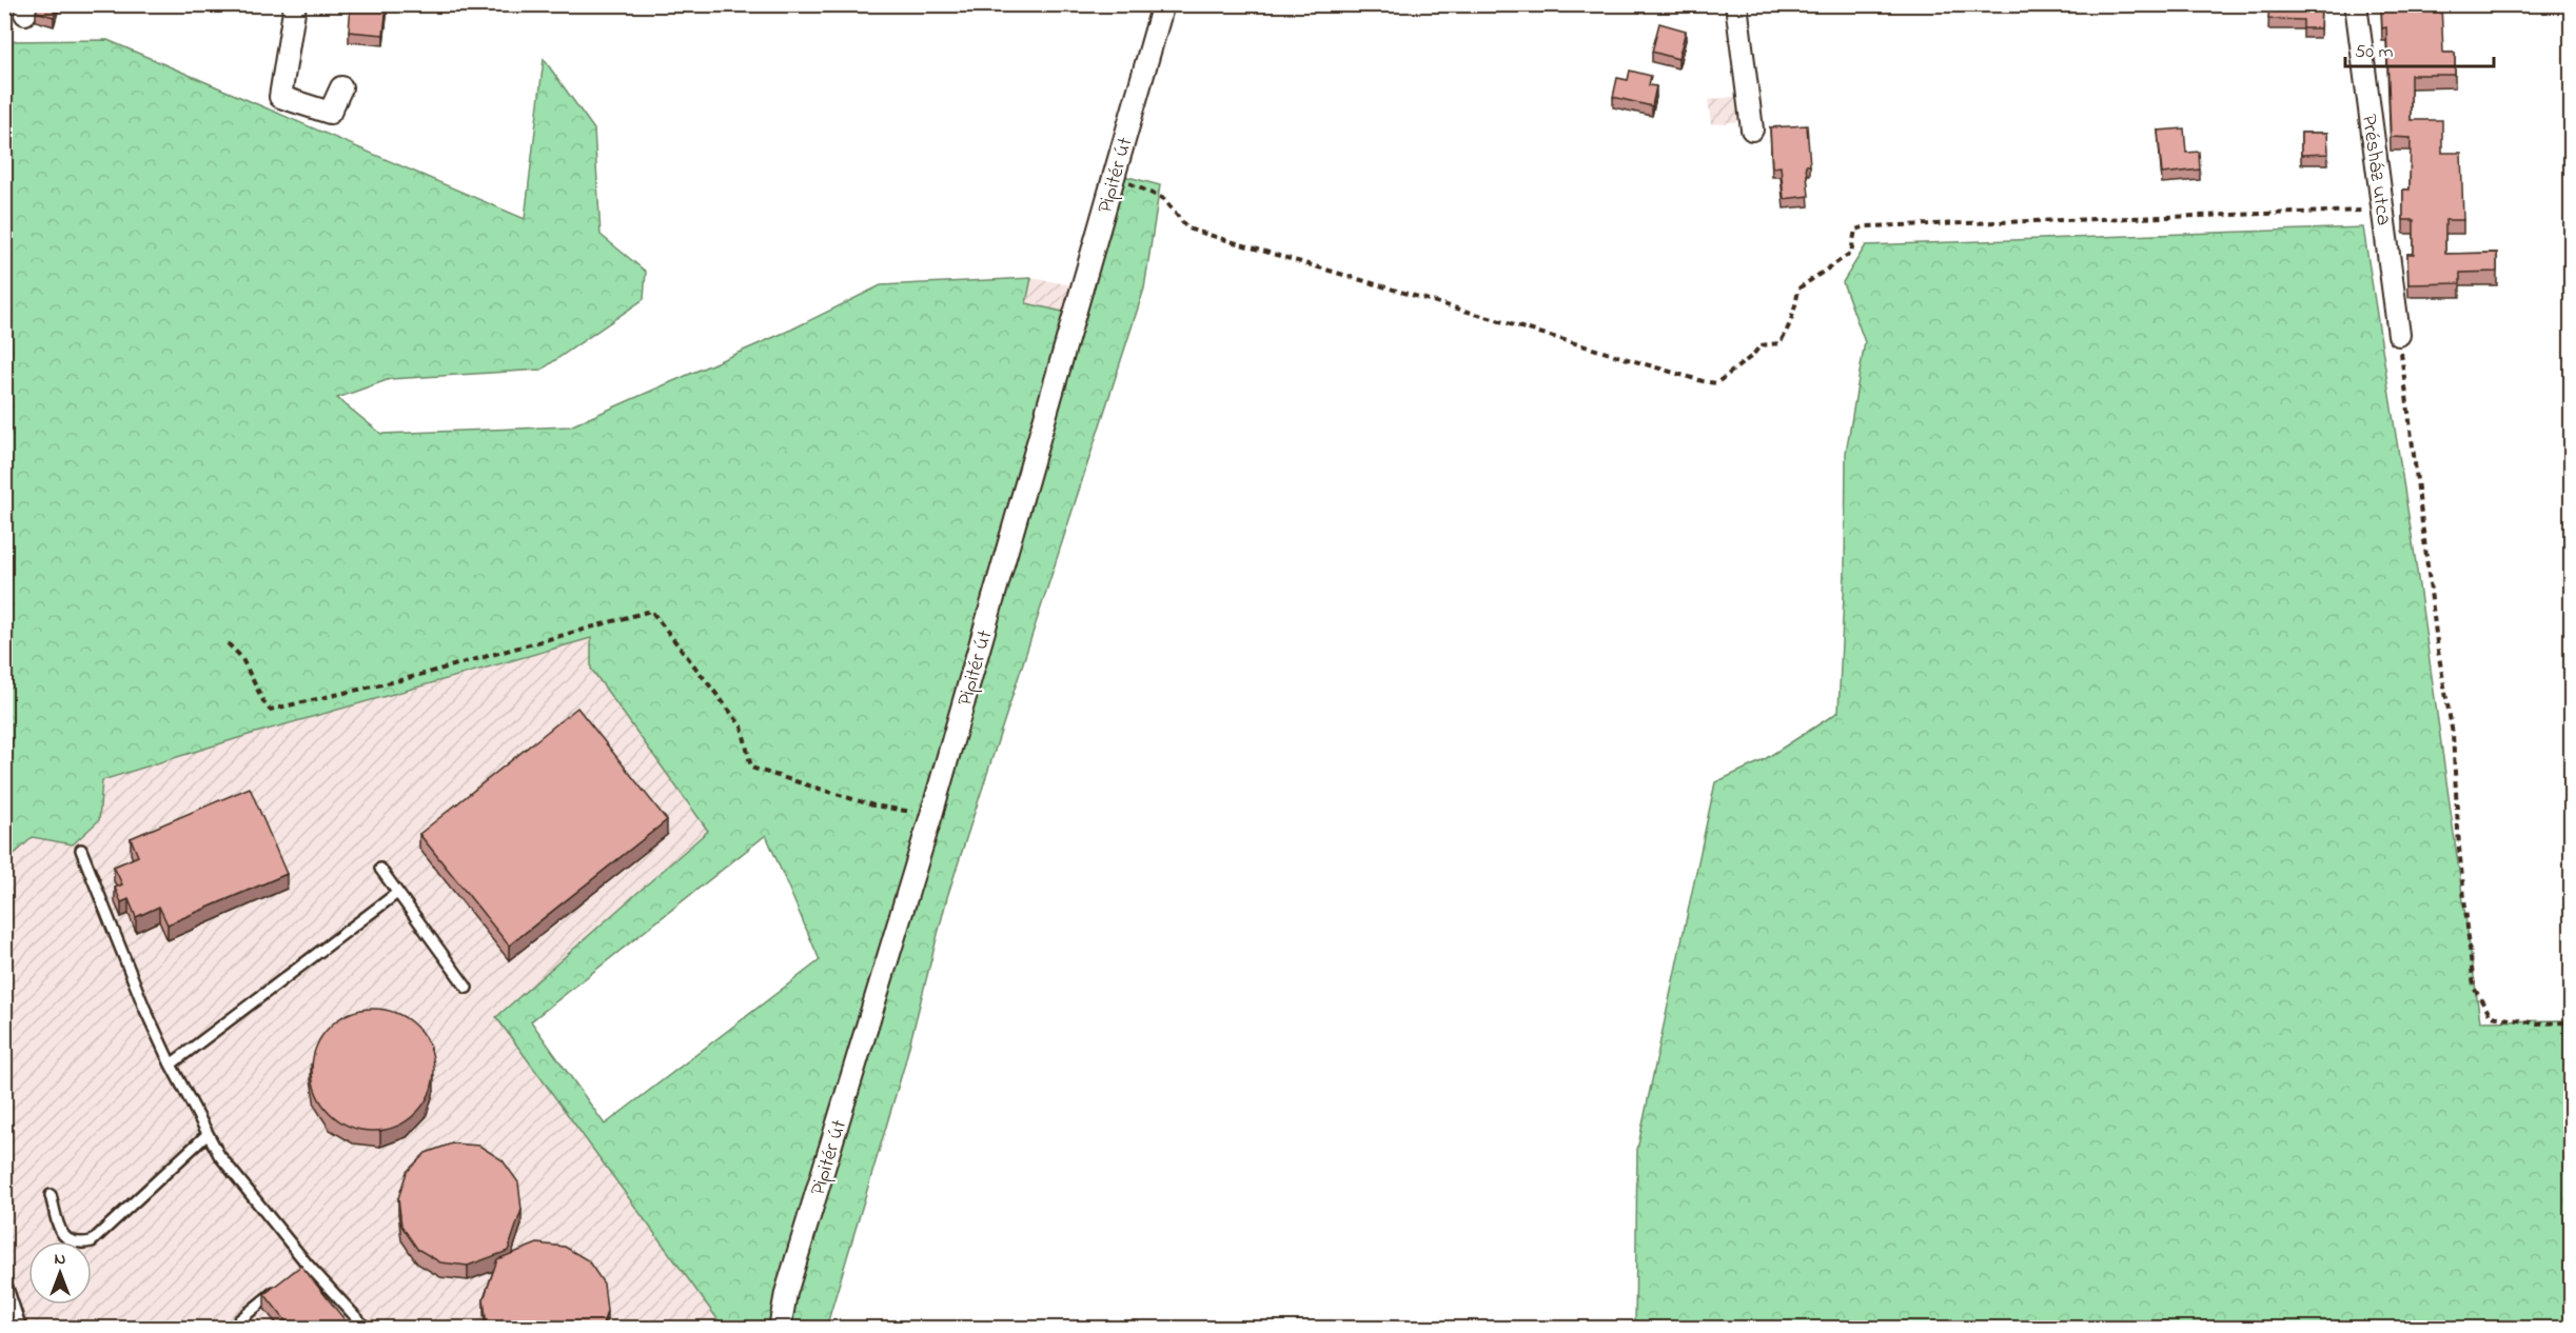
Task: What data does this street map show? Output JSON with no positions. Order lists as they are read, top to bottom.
{
  "streets": {
    "street": ["Présház utca", "Pipitér út"]
  },
  "scale_bar": "50 m",
  "north": "top"
}
